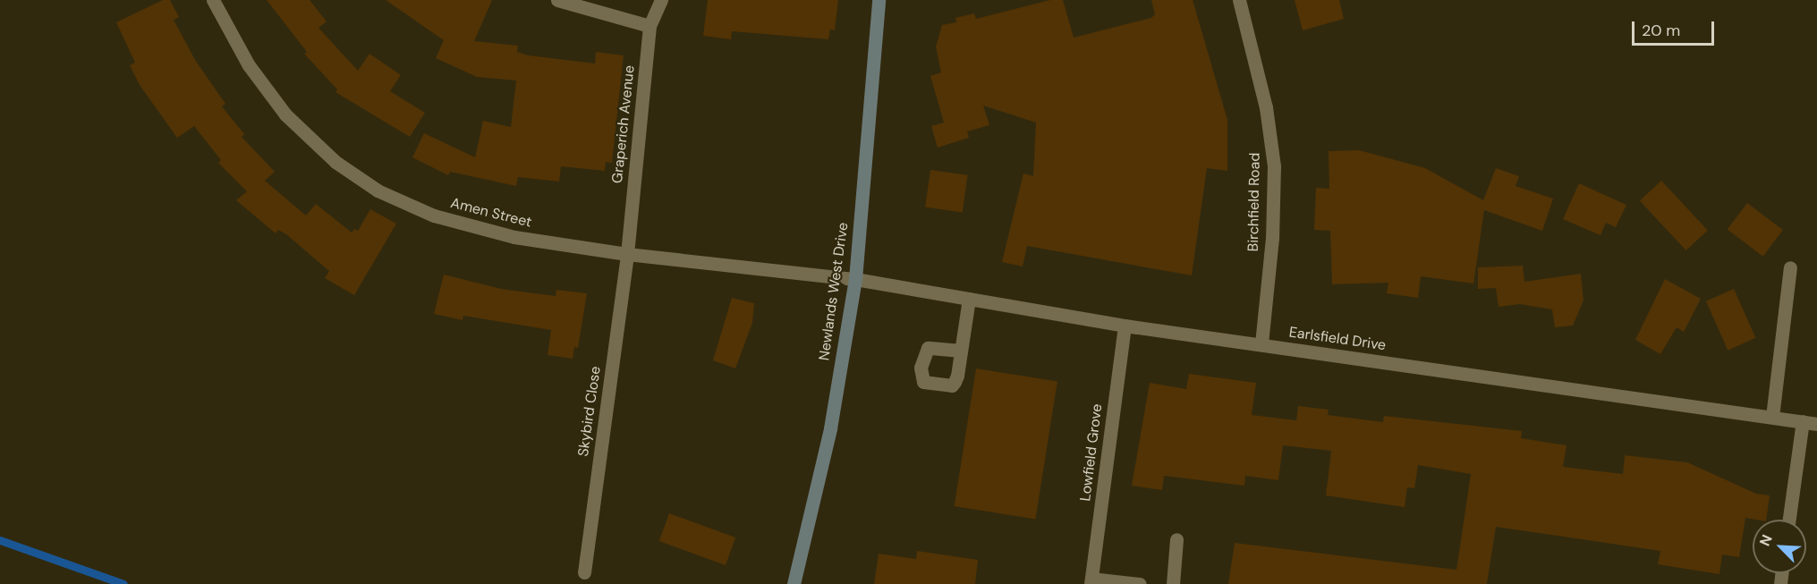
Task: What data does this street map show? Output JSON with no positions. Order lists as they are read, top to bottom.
{
  "streets": {
    "street": [
      "Graperich Avenue",
      "Birchfield Road",
      "Amen Street",
      "Newlands West Drive",
      "Earlsfield Drive",
      "Skybird Close",
      "Lowfield Grove"
    ]
  },
  "crossings": [
    ["Graperich Avenue", "Amen Street"],
    ["Graperich Avenue", "Skybird Close"],
    ["Birchfield Road", "Earlsfield Drive"],
    ["Amen Street", "Newlands West Drive"],
    ["Amen Street", "Earlsfield Drive"],
    ["Amen Street", "Skybird Close"],
    ["Newlands West Drive", "Earlsfield Drive"],
    ["Earlsfield Drive", "Lowfield Grove"]
  ],
  "scale_bar": "20 m",
  "north": "top left"
}
